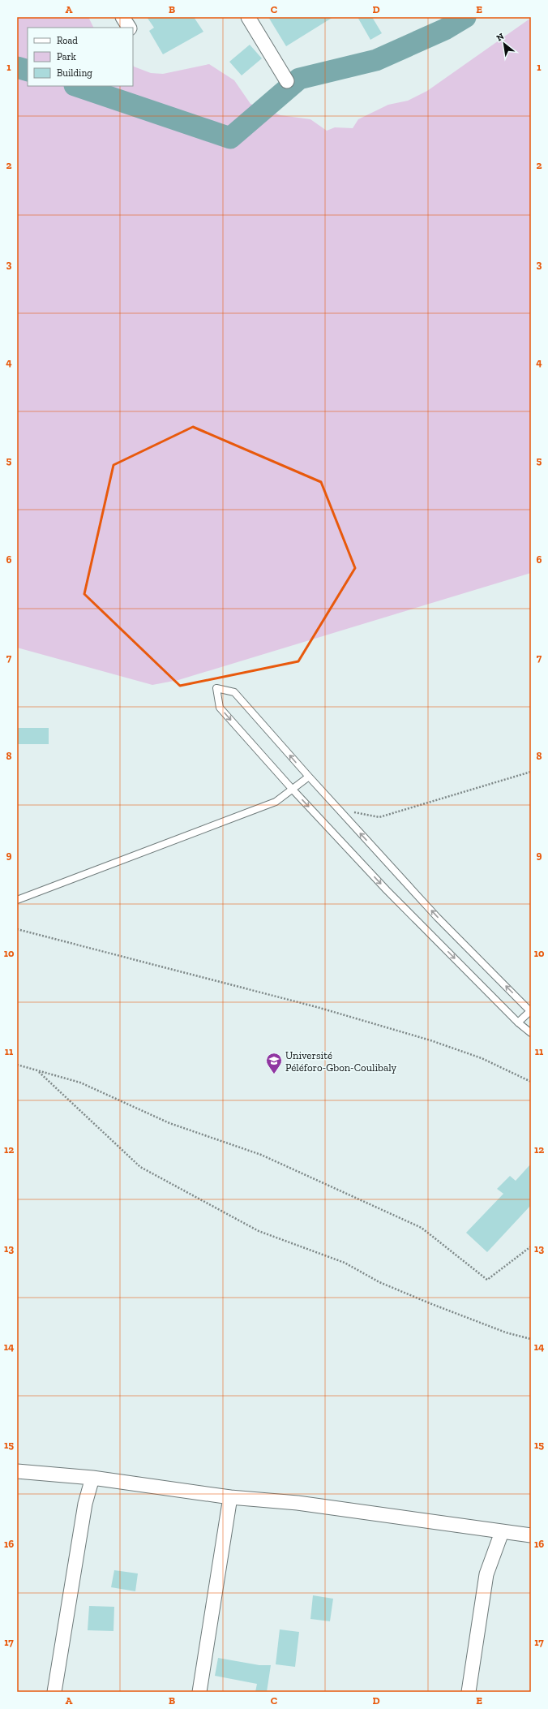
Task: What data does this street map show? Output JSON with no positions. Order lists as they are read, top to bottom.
{
  "places": {
    "school or university": ["Université Péléforo-Gbon-Coulibaly"]
  },
  "legend": ["Road", "Park", "Building"],
  "north": "top left",
  "grid": {
    "columns": [
      "A",
      "B",
      "C",
      "D",
      "E"
    ],
    "rows": [
      "1",
      "2",
      "3",
      "4",
      "5",
      "6",
      "7",
      "8",
      "9",
      "10",
      "11",
      "12",
      "13",
      "14",
      "15",
      "16",
      "17"
    ]
  }
}
